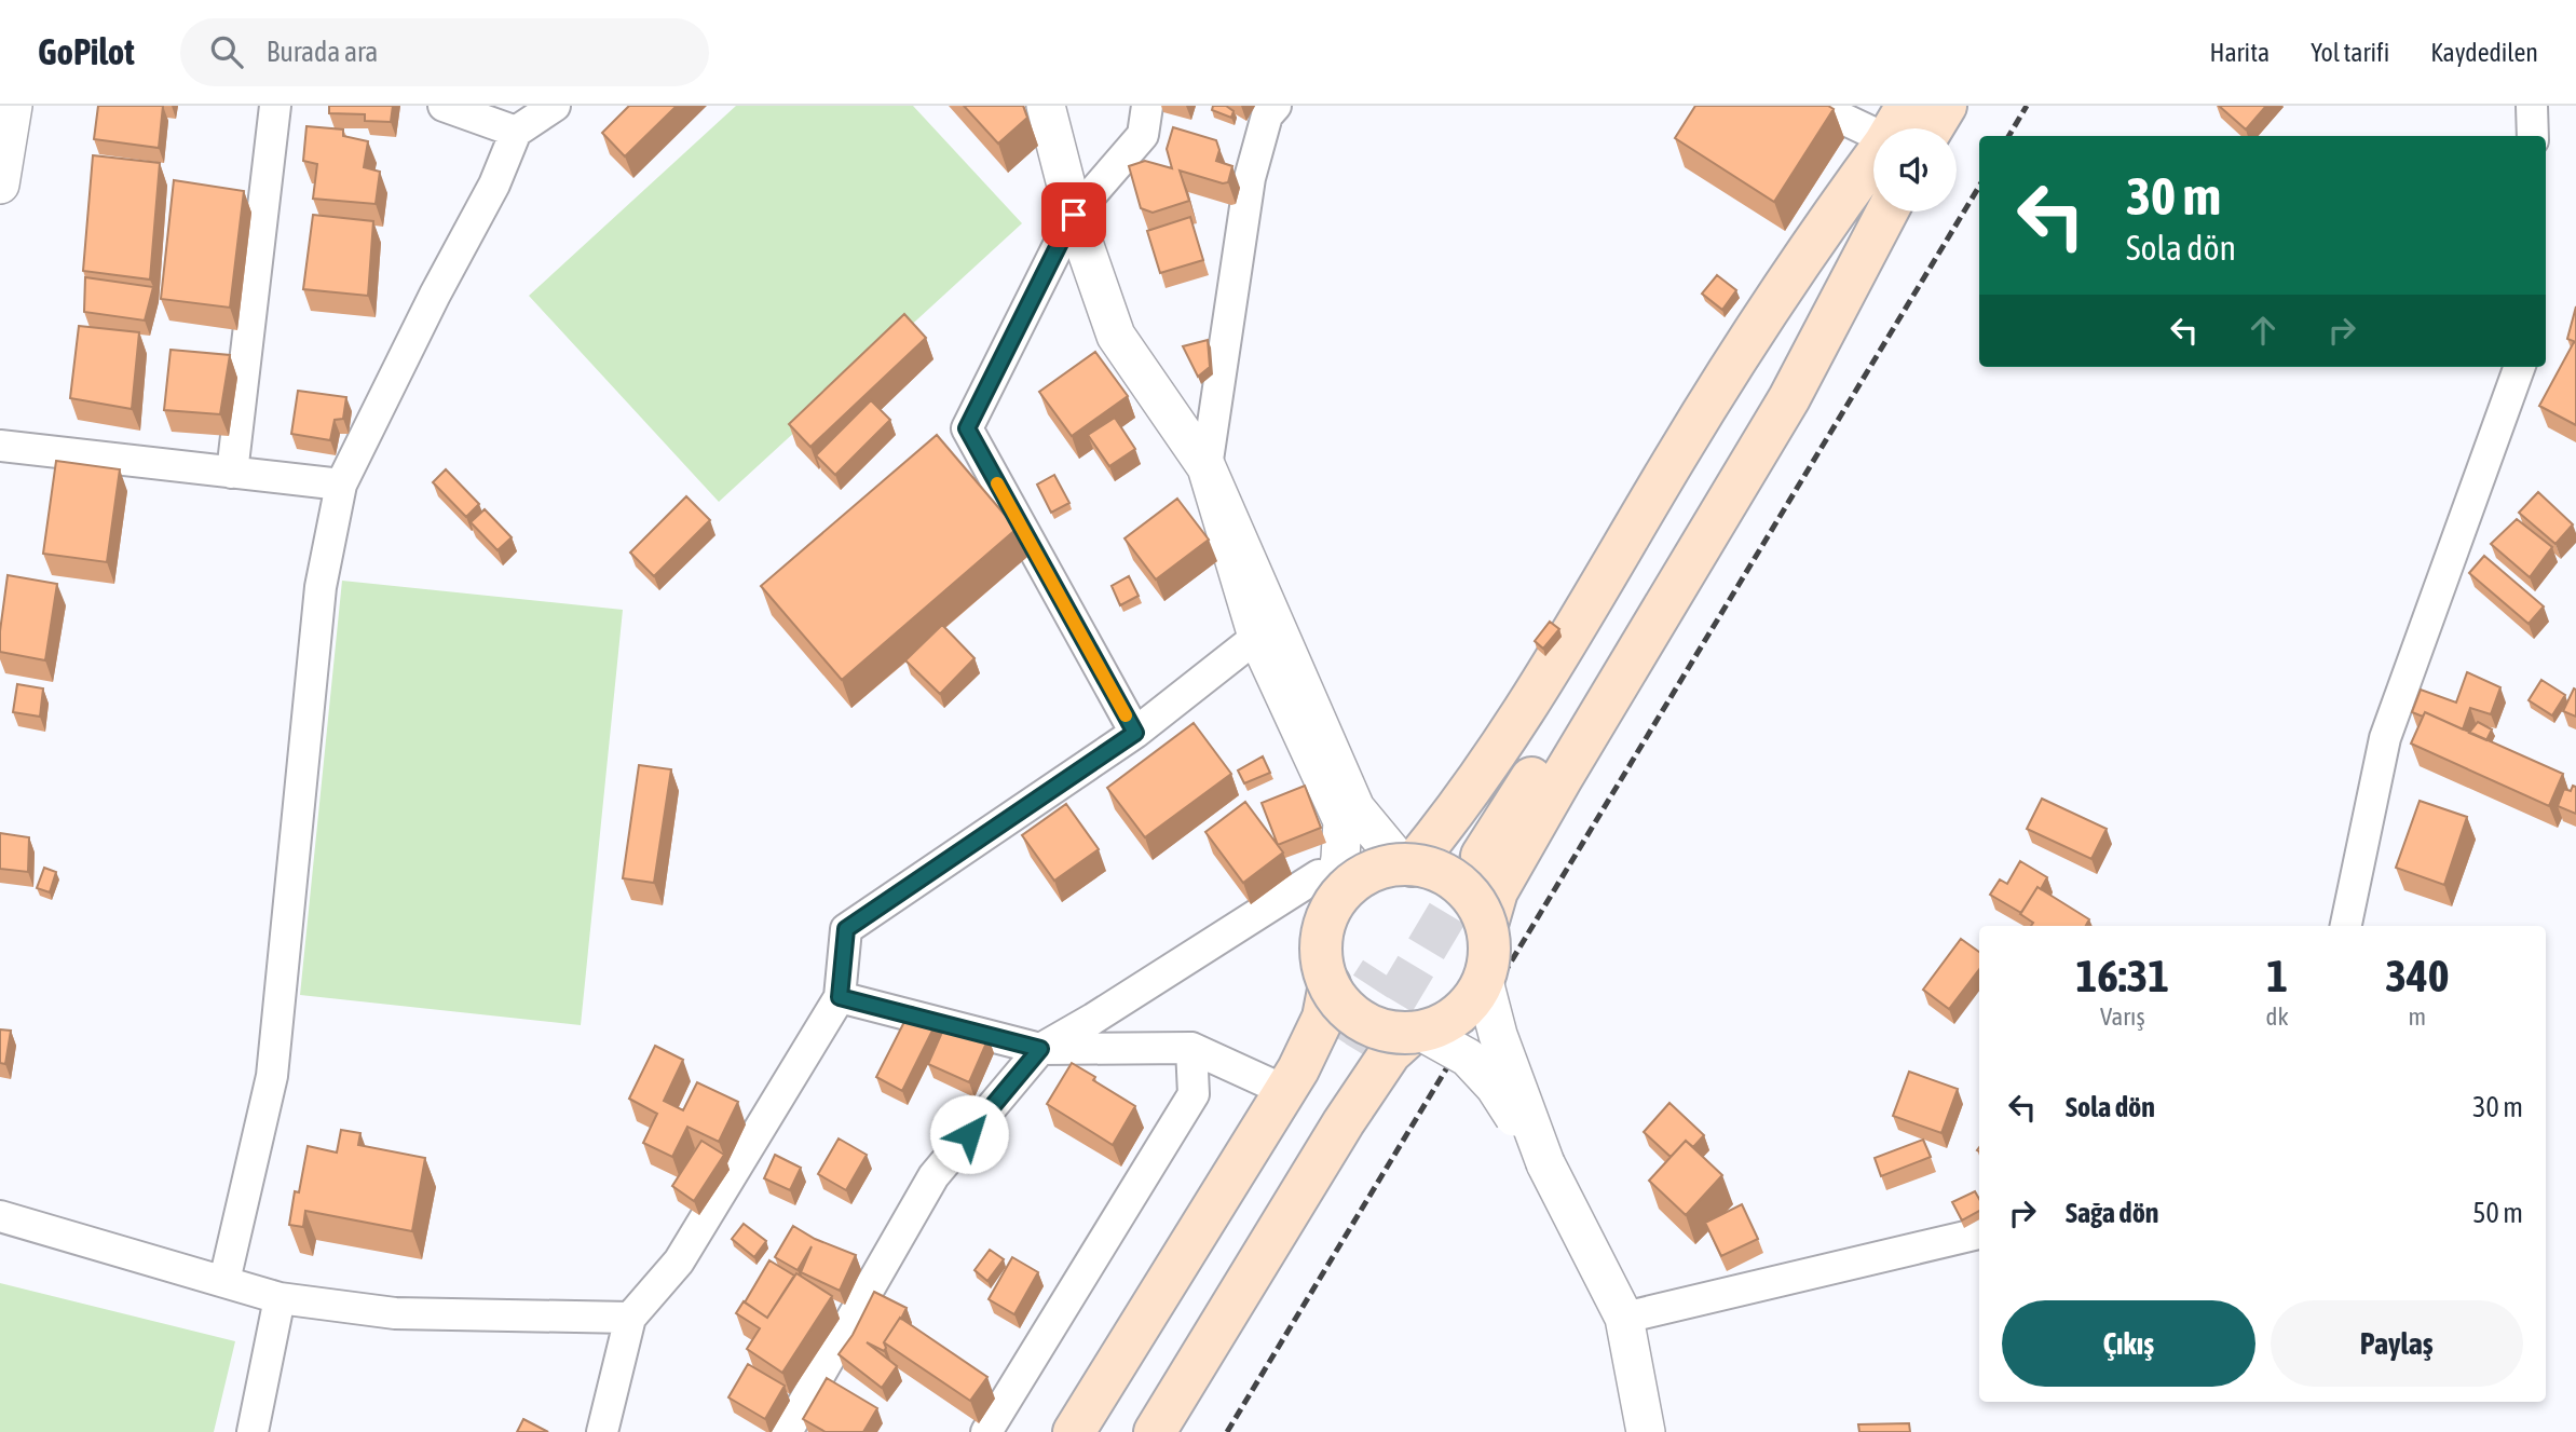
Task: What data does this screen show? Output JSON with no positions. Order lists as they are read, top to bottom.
{
  "page": {
    "header": "GoPilot",
    "search": "Burada ara",
    "nav": ["Harita", "Yol tarifi", "Kaydedilen"],
    "turn": ["30 m", "Sola dön"],
    "eta": [
      "16:31",
      "Varış",
      "1",
      "dk",
      "340",
      "m"
    ],
    "list": [
      {
        "name": "Sola dön",
        "value": "30 m"
      },
      {
        "name": "Sağa dön",
        "value": "50 m"
      }
    ],
    "buttons": ["Çıkış", "Paylaş"]
  }
}
